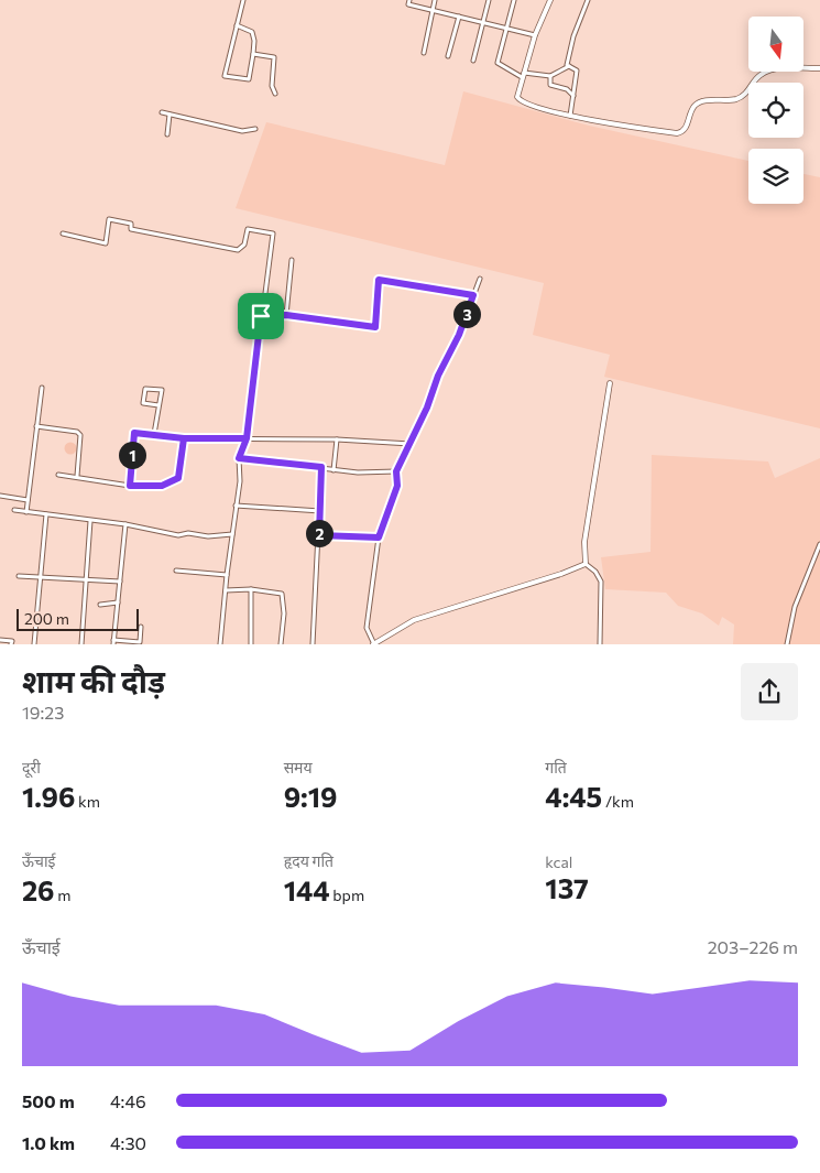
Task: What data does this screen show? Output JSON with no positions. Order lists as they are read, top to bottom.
{
  "scale_bar": "200 m",
  "north": "bottom",
  "page": {
    "pins": ["3", "1", "2"],
    "scale": "200 m",
    "heading": ["शाम की दौड़", "19:23"],
    "stats": [
      ["दूरी", "1.96 km"],
      ["समय", "9:19"],
      ["गति", "4:45 /km"],
      ["ऊँचाई", "26 m"],
      ["हृदय गति", "144 bpm"],
      ["kcal", "137"]
    ],
    "chart": ["ऊँचाई", "203–226 m"],
    "list": [
      {
        "name": "500 m",
        "note": "4:46"
      },
      {
        "name": "1.0 km",
        "note": "4:30"
      }
    ]
  }
}
